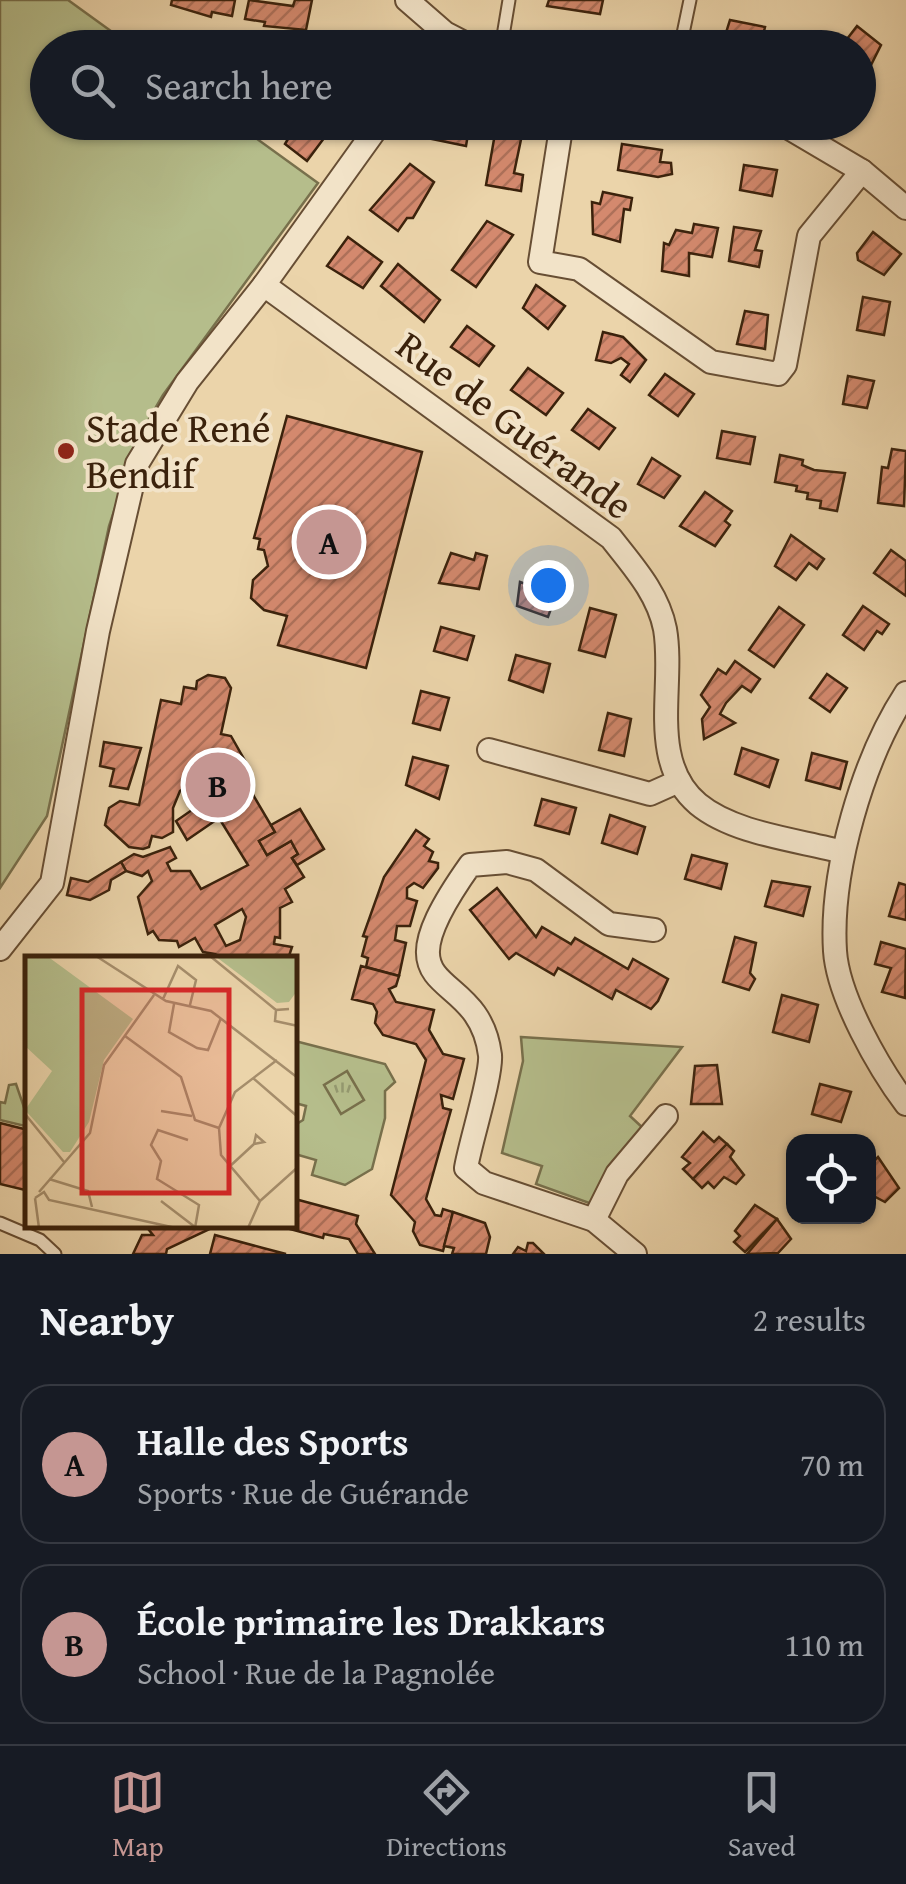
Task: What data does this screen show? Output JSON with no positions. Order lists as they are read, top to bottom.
{
  "streets": {
    "street": ["Rue de Guérande"]
  },
  "places": ["Stade René Bendif"],
  "page": {
    "search": "Search here",
    "pins": ["A", "B"],
    "heading": ["Nearby", "2 results"],
    "list": [
      {
        "mark": "A",
        "name": "Halle des Sports",
        "note": "Sports · Rue de Guérande",
        "value": "70 m"
      },
      {
        "mark": "B",
        "name": "École primaire les Drakkars",
        "note": "School · Rue de la Pagnolée",
        "value": "110 m"
      }
    ],
    "nav": ["Map", "Directions", "Saved"]
  }
}
